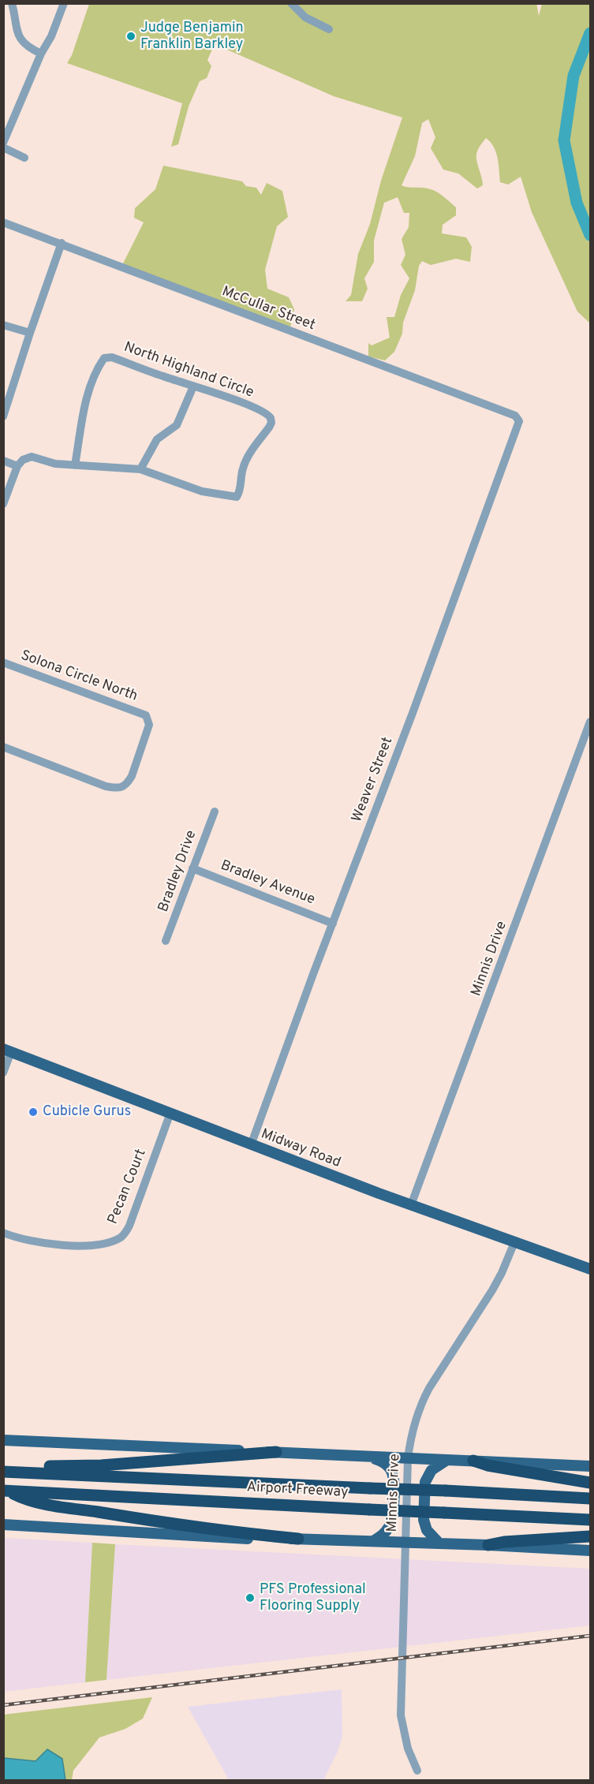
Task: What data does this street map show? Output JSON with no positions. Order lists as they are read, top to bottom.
{
  "streets": {
    "highway": ["Airport Freeway"],
    "main road": ["Midway Road"],
    "street": [
      "McCullar Street",
      "North Highland Circle",
      "Solona Circle North",
      "Weaver Street",
      "Bradley Drive",
      "Bradley Avenue",
      "Minnis Drive",
      "Pecan Court"
    ]
  },
  "crossings": [
    ["McCullar Street", "Weaver Street"],
    ["Weaver Street", "Bradley Avenue"],
    ["Weaver Street", "Midway Road"],
    ["Bradley Drive", "Bradley Avenue"],
    ["Minnis Drive", "Midway Road"],
    ["Midway Road", "Pecan Court"]
  ],
  "places": ["Judge Benjamin Franklin Barkley", "Cubicle Gurus", "PFS Professional Flooring Supply"]
}
